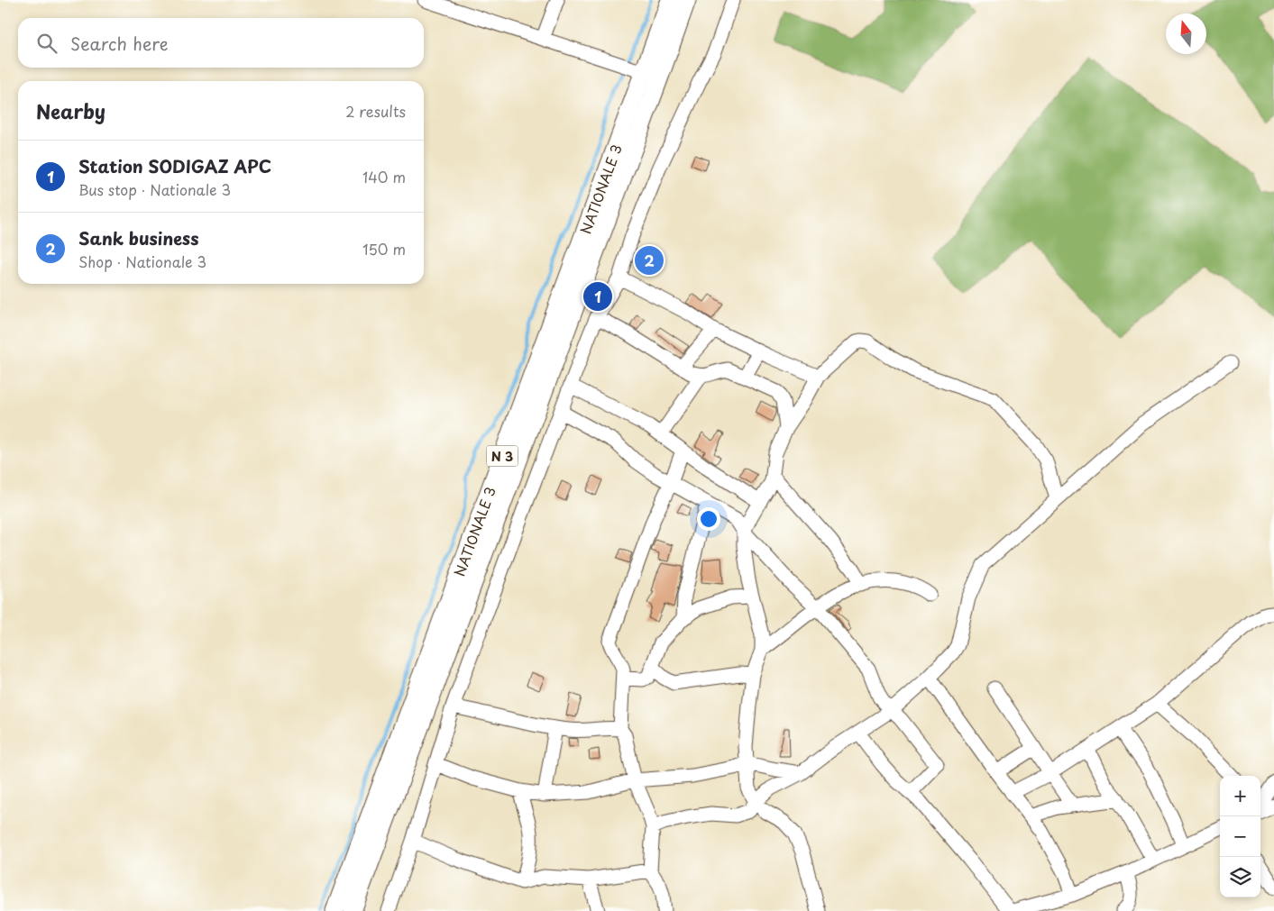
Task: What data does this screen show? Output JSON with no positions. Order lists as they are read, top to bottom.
{
  "streets": {
    "main road": ["NATIONALE 3", "N 3"]
  },
  "north": "top",
  "page": {
    "search": "Search here",
    "heading": ["Nearby", "2 results"],
    "list": [
      {
        "mark": "1",
        "name": "Station SODIGAZ APC",
        "note": "Bus stop · Nationale 3",
        "value": "140 m"
      },
      {
        "mark": "2",
        "name": "Sank business",
        "note": "Shop · Nationale 3",
        "value": "150 m"
      }
    ],
    "pins": ["2", "1"],
    "map_buttons": ["+", "−"]
  }
}
